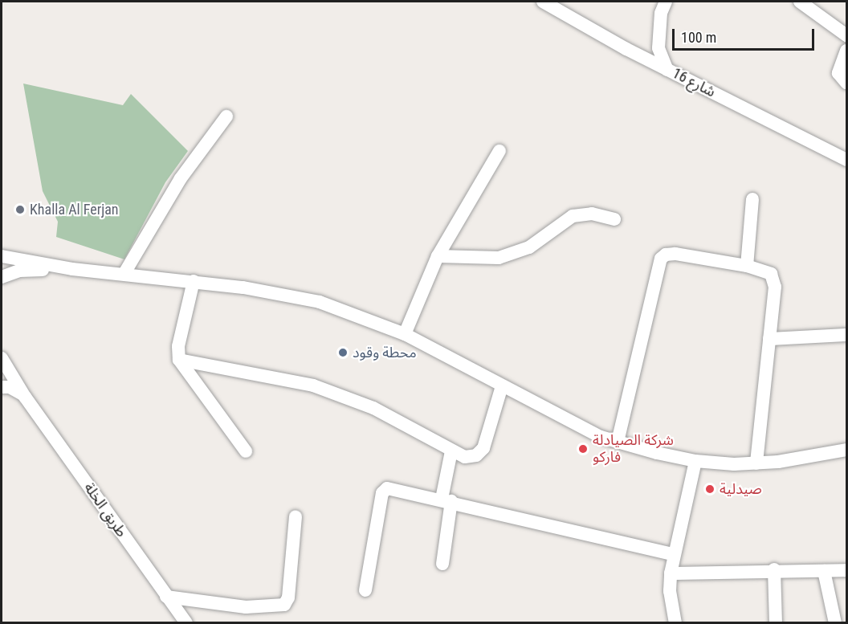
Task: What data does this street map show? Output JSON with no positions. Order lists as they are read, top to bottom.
{
  "streets": {
    "street": ["شارع 16", "طريق الخلة"]
  },
  "places": [
    "Khalla Al Ferjan",
    "محطة وقود",
    "شركة الصيادلة فاركو",
    "صيدلية"
  ],
  "scale_bar": "100 m"
}
